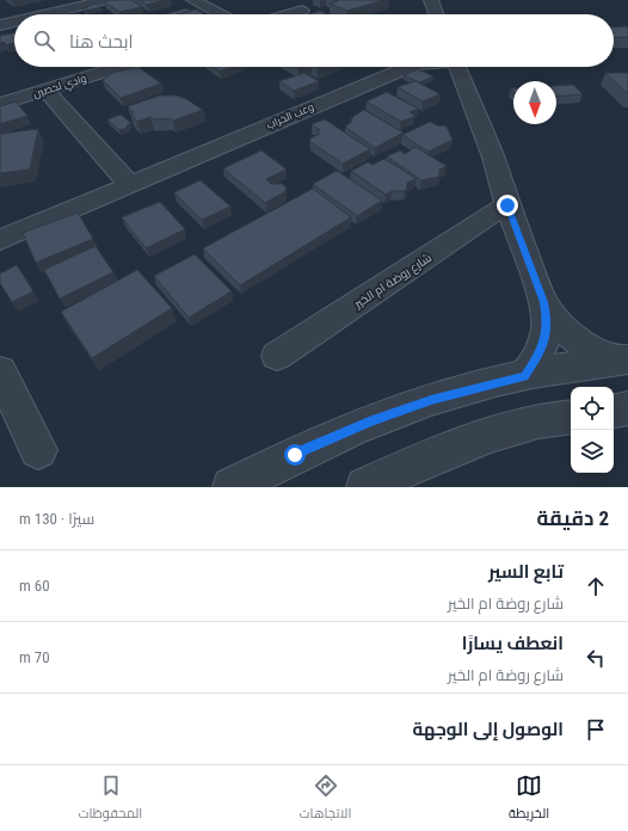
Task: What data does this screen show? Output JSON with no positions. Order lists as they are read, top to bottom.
{
  "streets": {
    "street": ["وادي لحصين", "وعب الخراب", "شارع روضة ام الخير"]
  },
  "north": "bottom",
  "page": {
    "search": "ابحث هنا",
    "heading": ["2 دقيقة", "سيرًا · 130 m"],
    "list": [
      ["تابع السير", "شارع روضة ام الخير", "60 m"],
      ["انعطف يسارًا", "شارع روضة ام الخير", "70 m"],
      "الوصول إلى الوجهة"
    ],
    "nav": ["الخريطة", "الاتجاهات", "المحفوظات"]
  }
}
